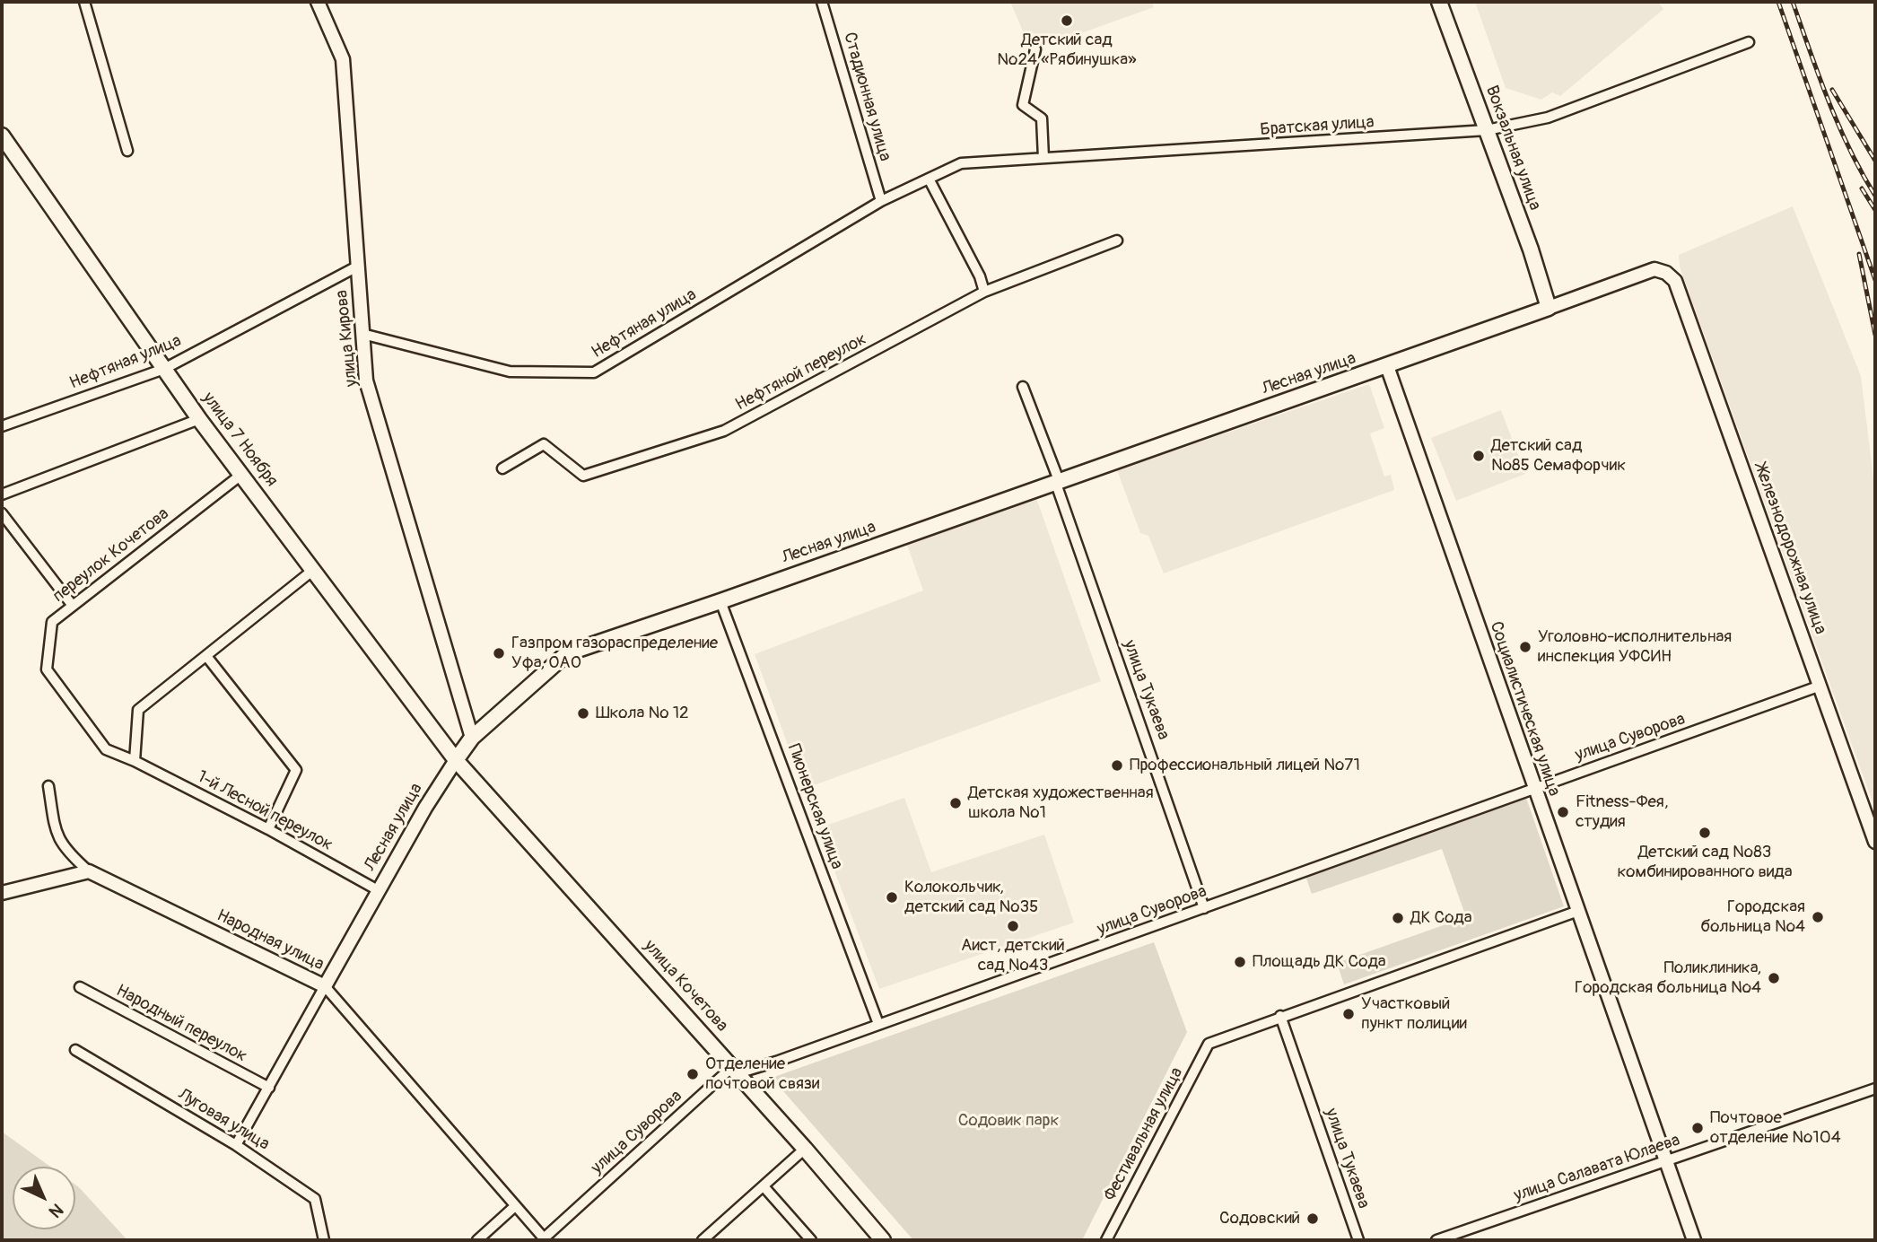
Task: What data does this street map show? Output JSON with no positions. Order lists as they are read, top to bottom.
{
  "streets": {
    "main road": [
      "Вокзальная улица",
      "Лесная улица",
      "улица 7 Ноября",
      "улица Кочетова"
    ],
    "street": [
      "Стадионная улица",
      "Братская улица",
      "Нефтяная улица",
      "улица Кирова",
      "Нефтяной переулок",
      "Железнодорожная улица",
      "переулок Кочетова",
      "улица Тукаева",
      "Социалистическая улица",
      "улица Суворова",
      "Пионерская улица",
      "1-й Лесной переулок",
      "Народная улица",
      "Народный переулок",
      "Луговая улица",
      "Фестивальная улица",
      "улица Салавата Юлаева"
    ]
  },
  "crossings": [
    ["Стадионная улица", "Братская улица"],
    ["Стадионная улица", "Нефтяная улица"],
    ["Братская улица", "Вокзальная улица"],
    ["Братская улица", "Нефтяная улица"],
    ["Вокзальная улица", "Лесная улица"],
    ["Нефтяная улица", "улица Кирова"],
    ["Нефтяная улица", "улица 7 Ноября"],
    ["улица Кирова", "Лесная улица"],
    ["Лесная улица", "улица 7 Ноября"],
    ["Лесная улица", "Железнодорожная улица"],
    ["Лесная улица", "улица Тукаева"],
    ["Лесная улица", "Социалистическая улица"],
    ["Лесная улица", "Пионерская улица"],
    ["Лесная улица", "1-й Лесной переулок"],
    ["Лесная улица", "Народная улица"],
    ["Лесная улица", "улица Кочетова"],
    ["Лесная улица", "Народный переулок"],
    ["Лесная улица", "Луговая улица"],
    ["улица 7 Ноября", "переулок Кочетова"],
    ["улица 7 Ноября", "улица Кочетова"],
    ["Железнодорожная улица", "улица Суворова"],
    ["переулок Кочетова", "1-й Лесной переулок"],
    ["улица Тукаева", "улица Суворова"],
    ["улица Тукаева", "Фестивальная улица"],
    ["Социалистическая улица", "улица Суворова"],
    ["Социалистическая улица", "улица Салавата Юлаева"],
    ["улица Суворова", "Пионерская улица"],
    ["улица Суворова", "Народная улица"],
    ["улица Суворова", "улица Кочетова"]
  ],
  "parks": ["Содовик парк"],
  "places": [
    "Детский сад №24 «Рябинушка»",
    "Детский сад №85 Семафорчик",
    "Уголовно-исполнительная инспекция УФСИН",
    "Газпром газораспределение Уфа, ОАО",
    "Школа № 12",
    "Профессиональный лицей №71",
    "Детская художественная школа №1",
    "Fitness-Фея, студия",
    "Детский сад №83 комбинированного вида",
    "Колокольчик, детский сад №35",
    "Городская больница №4",
    "ДК Сода",
    "Аист, детский сад №43",
    "Площадь ДК Сода",
    "Поликлиника, Городская больница №4",
    "Участковый пункт полиции",
    "Отделение почтовой связи",
    "Почтовое отделение №104",
    "Содовский"
  ],
  "north": "bottom right"
}
